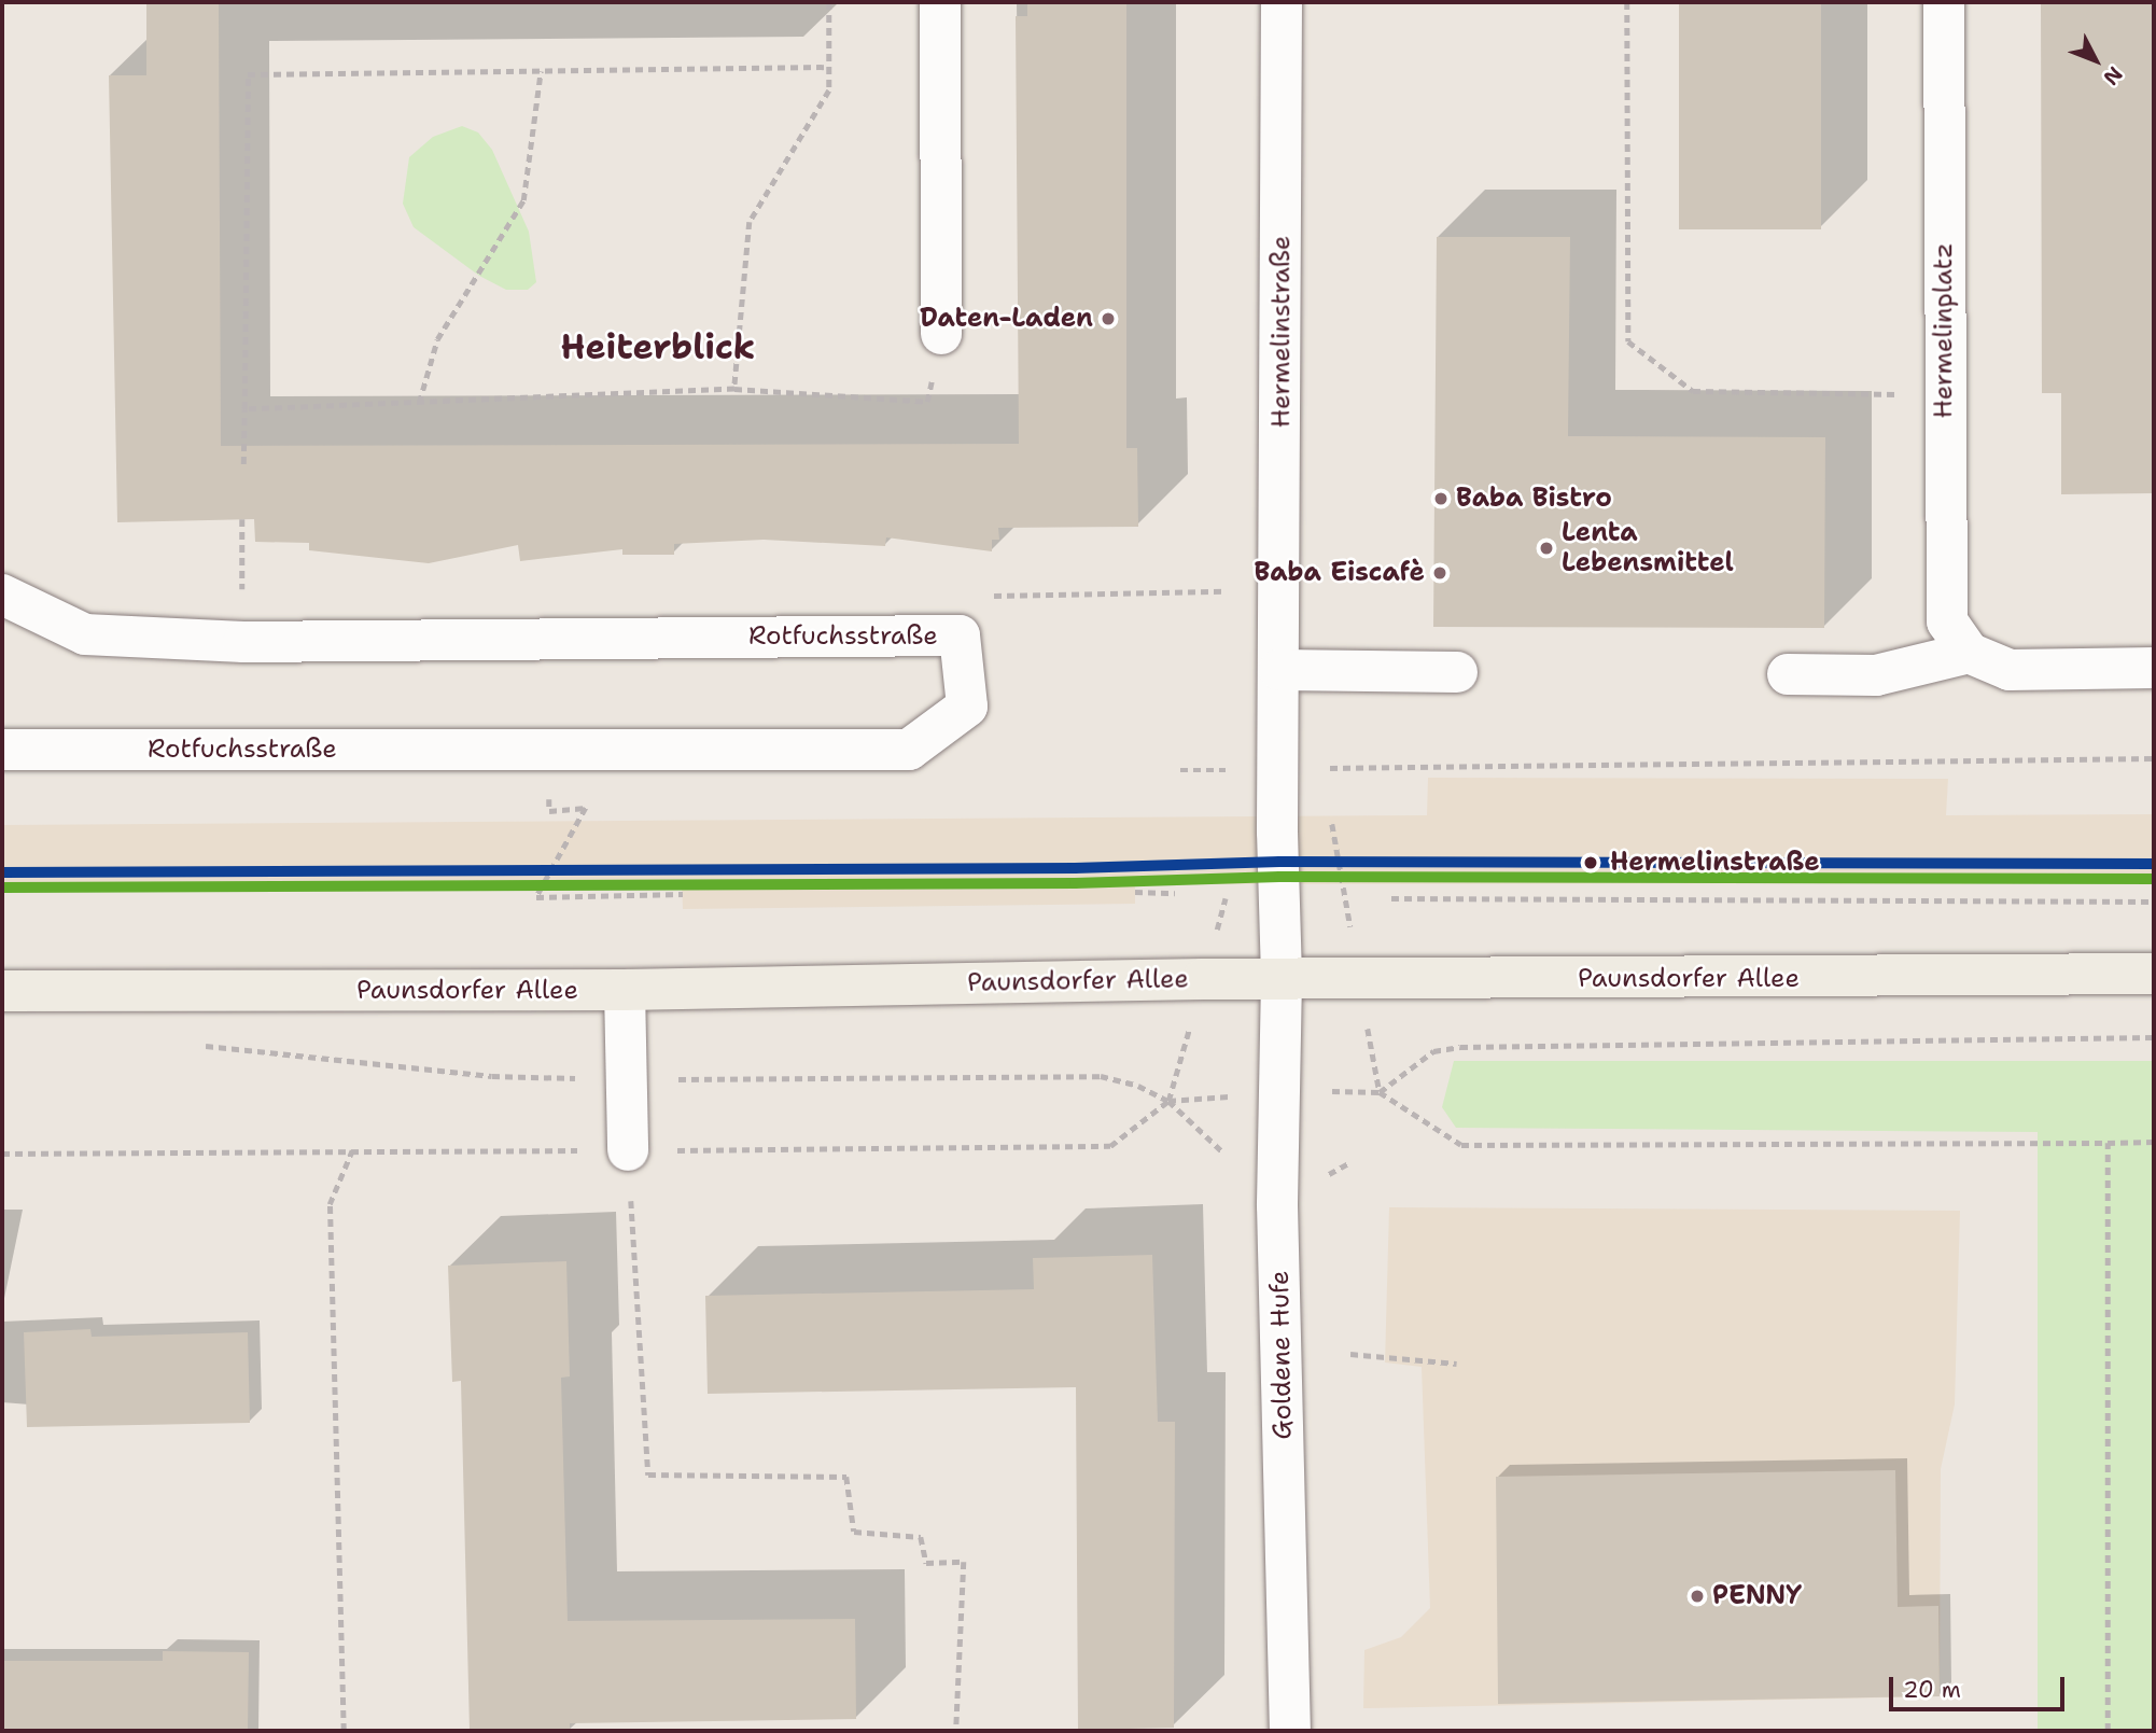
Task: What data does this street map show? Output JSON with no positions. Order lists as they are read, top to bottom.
{
  "streets": {
    "main road": ["Paunsdorfer Allee"],
    "street": [
      "Hermelinplatz",
      "Hermelinstraße",
      "Rotfuchsstraße",
      "Goldene Hufe"
    ]
  },
  "crossings": [
    ["Hermelinstraße", "Paunsdorfer Allee"],
    ["Hermelinstraße", "Goldene Hufe"],
    ["Paunsdorfer Allee", "Goldene Hufe"]
  ],
  "districts": ["Heiterblick"],
  "places": [
    "Daten-Laden",
    "Baba Bistro",
    "Lenta Lebensmittel",
    "Baba Eiscafè",
    "Hermelinstraße",
    "PENNY"
  ],
  "scale_bar": "20 m",
  "north": "bottom right"
}
